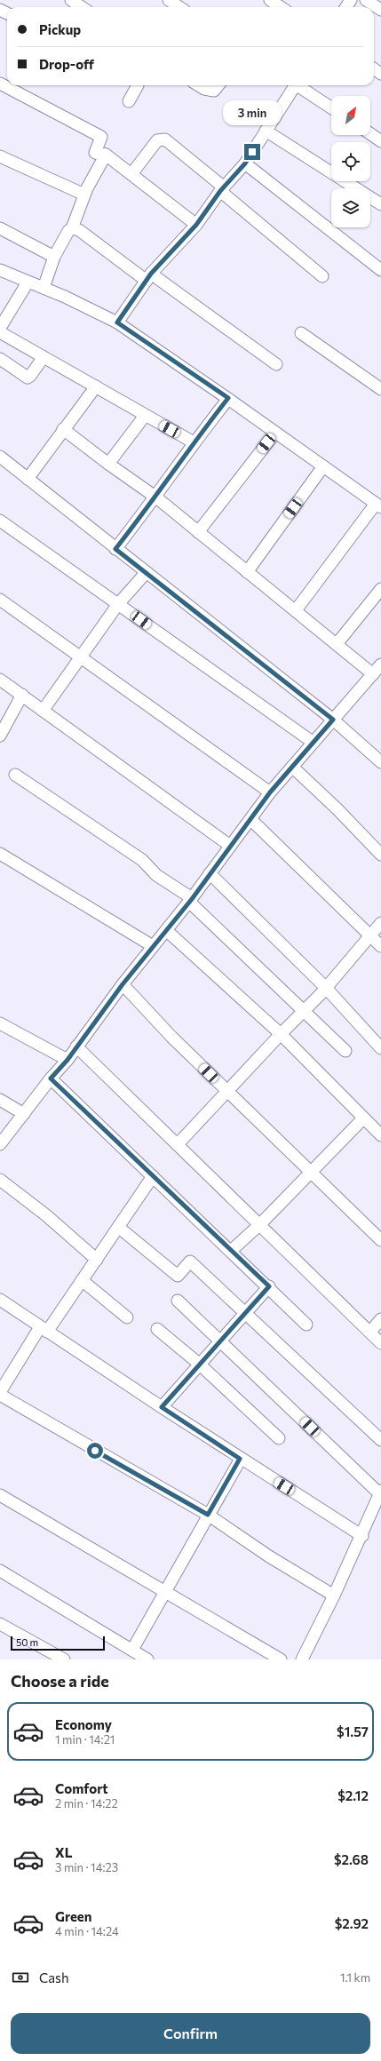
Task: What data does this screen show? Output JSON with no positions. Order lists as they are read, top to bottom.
{
  "scale_bar": "50 m",
  "north": "top right",
  "page": {
    "banner": ["Pickup", "Drop-off"],
    "bubble": "3 min",
    "scale": "50 m",
    "heading": "Choose a ride",
    "list": [
      {
        "name": "Economy",
        "note": "1 min · 14:21",
        "value": "$1.57"
      },
      {
        "name": "Comfort",
        "note": "2 min · 14:22",
        "value": "$2.12"
      },
      {
        "name": "XL",
        "note": "3 min · 14:23",
        "value": "$2.68"
      },
      {
        "name": "Green",
        "note": "4 min · 14:24",
        "value": "$2.92"
      }
    ],
    "pay": ["Cash", "1.1 km"],
    "buttons": "Confirm"
  }
}
